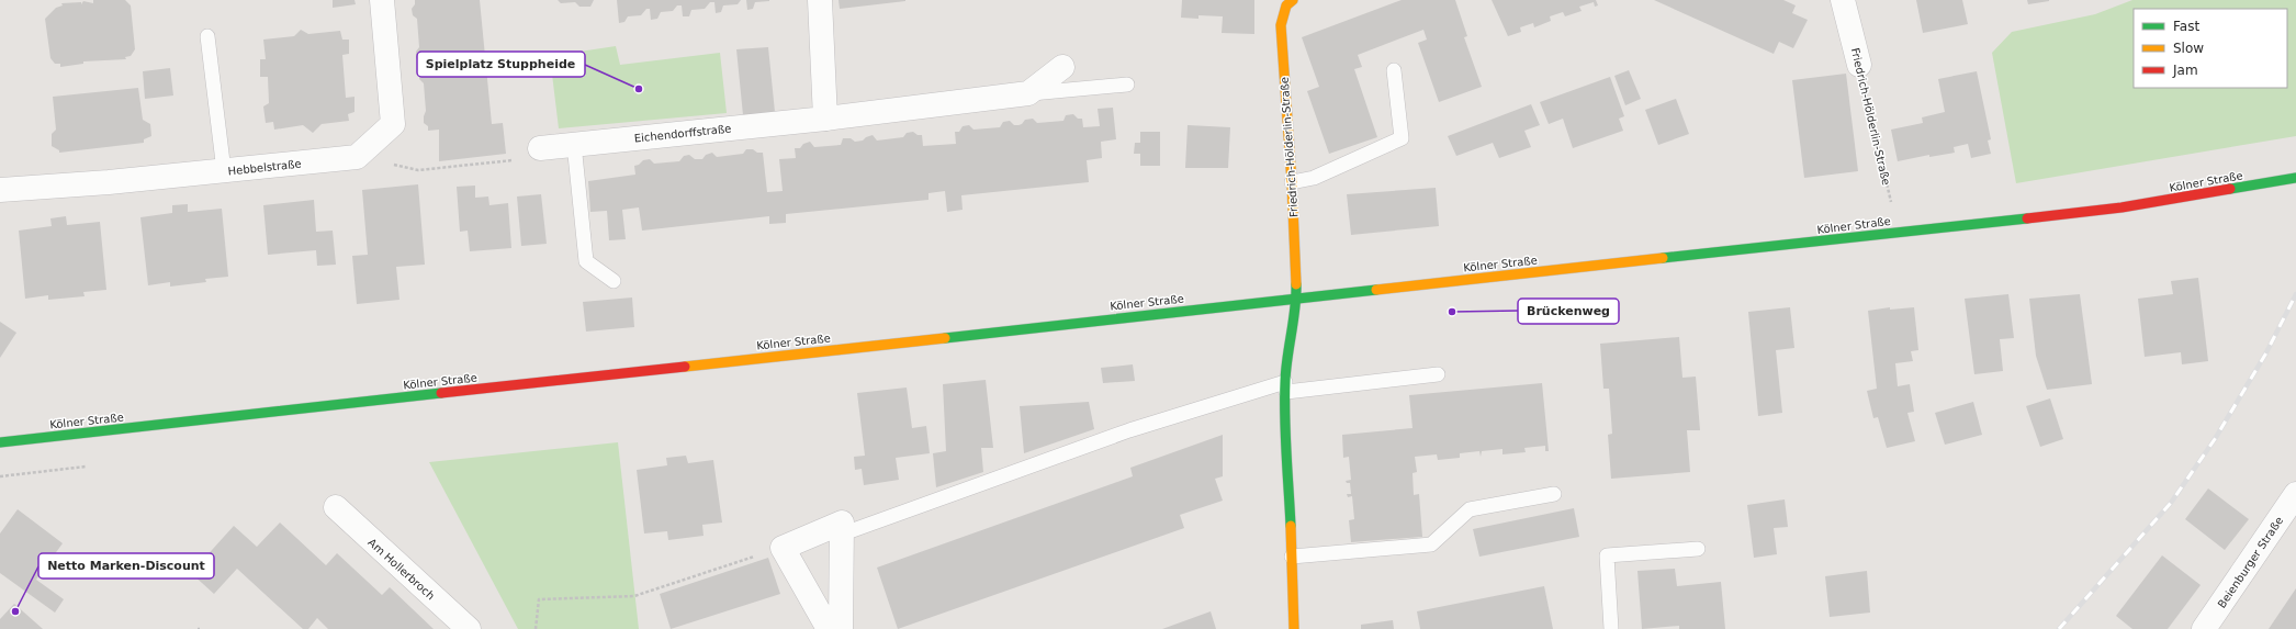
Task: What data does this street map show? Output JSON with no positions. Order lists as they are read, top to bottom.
{
  "streets": {
    "main road": ["Friedrich-Hölderlin-Straße", "Kölner Straße"],
    "street": [
      "Eichendorffstraße",
      "Hebbelstraße",
      "Beienburger Straße",
      "Am Hollerbroch"
    ]
  },
  "crossings": [
    ["Friedrich-Hölderlin-Straße", "Kölner Straße"]
  ],
  "places": ["Spielplatz Stuppheide", "Brückenweg", "Netto Marken-Discount"],
  "legend": ["Fast", "Slow", "Jam"]
}
